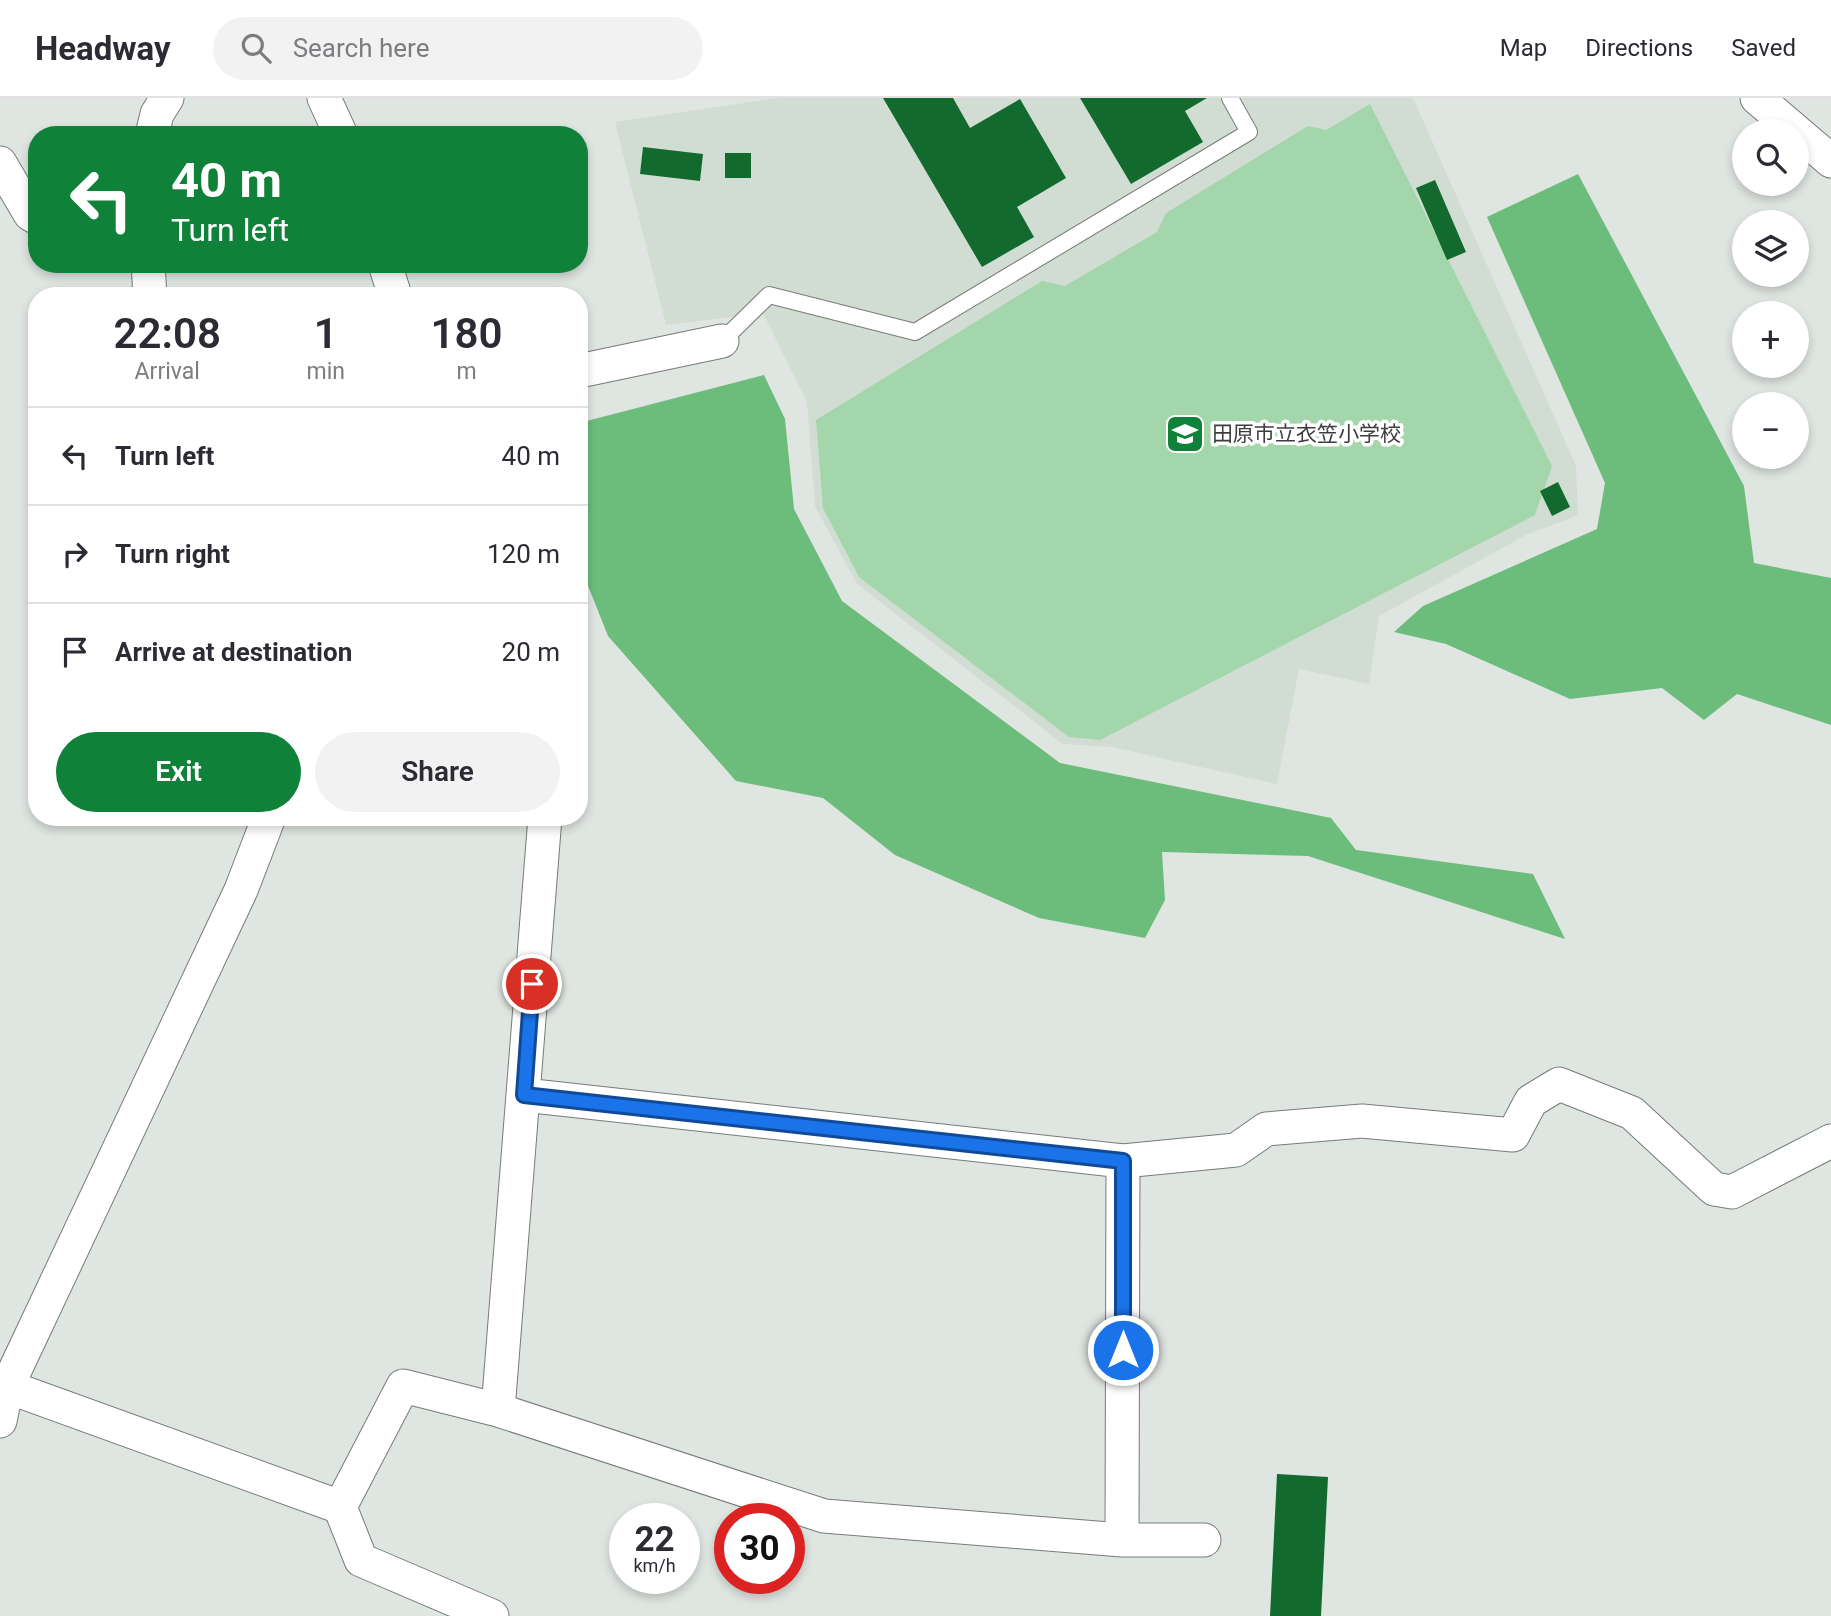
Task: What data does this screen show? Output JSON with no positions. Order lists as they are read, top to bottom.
{
  "places": {
    "school or university": ["田原市立衣笠小学校"]
  },
  "page": {
    "header": "Headway",
    "search": "Search here",
    "nav": ["Map", "Directions", "Saved"],
    "map_buttons": ["+", "−"],
    "turn": ["40 m", "Turn left"],
    "eta": [
      "22:08",
      "Arrival",
      "1",
      "min",
      "180",
      "m"
    ],
    "list": [
      {
        "name": "Turn left",
        "value": "40 m"
      },
      {
        "name": "Turn right",
        "value": "120 m"
      },
      {
        "name": "Arrive at destination",
        "value": "20 m"
      }
    ],
    "buttons": ["Exit", "Share"],
    "speed": "22 km/h",
    "limit": "30"
  }
}
